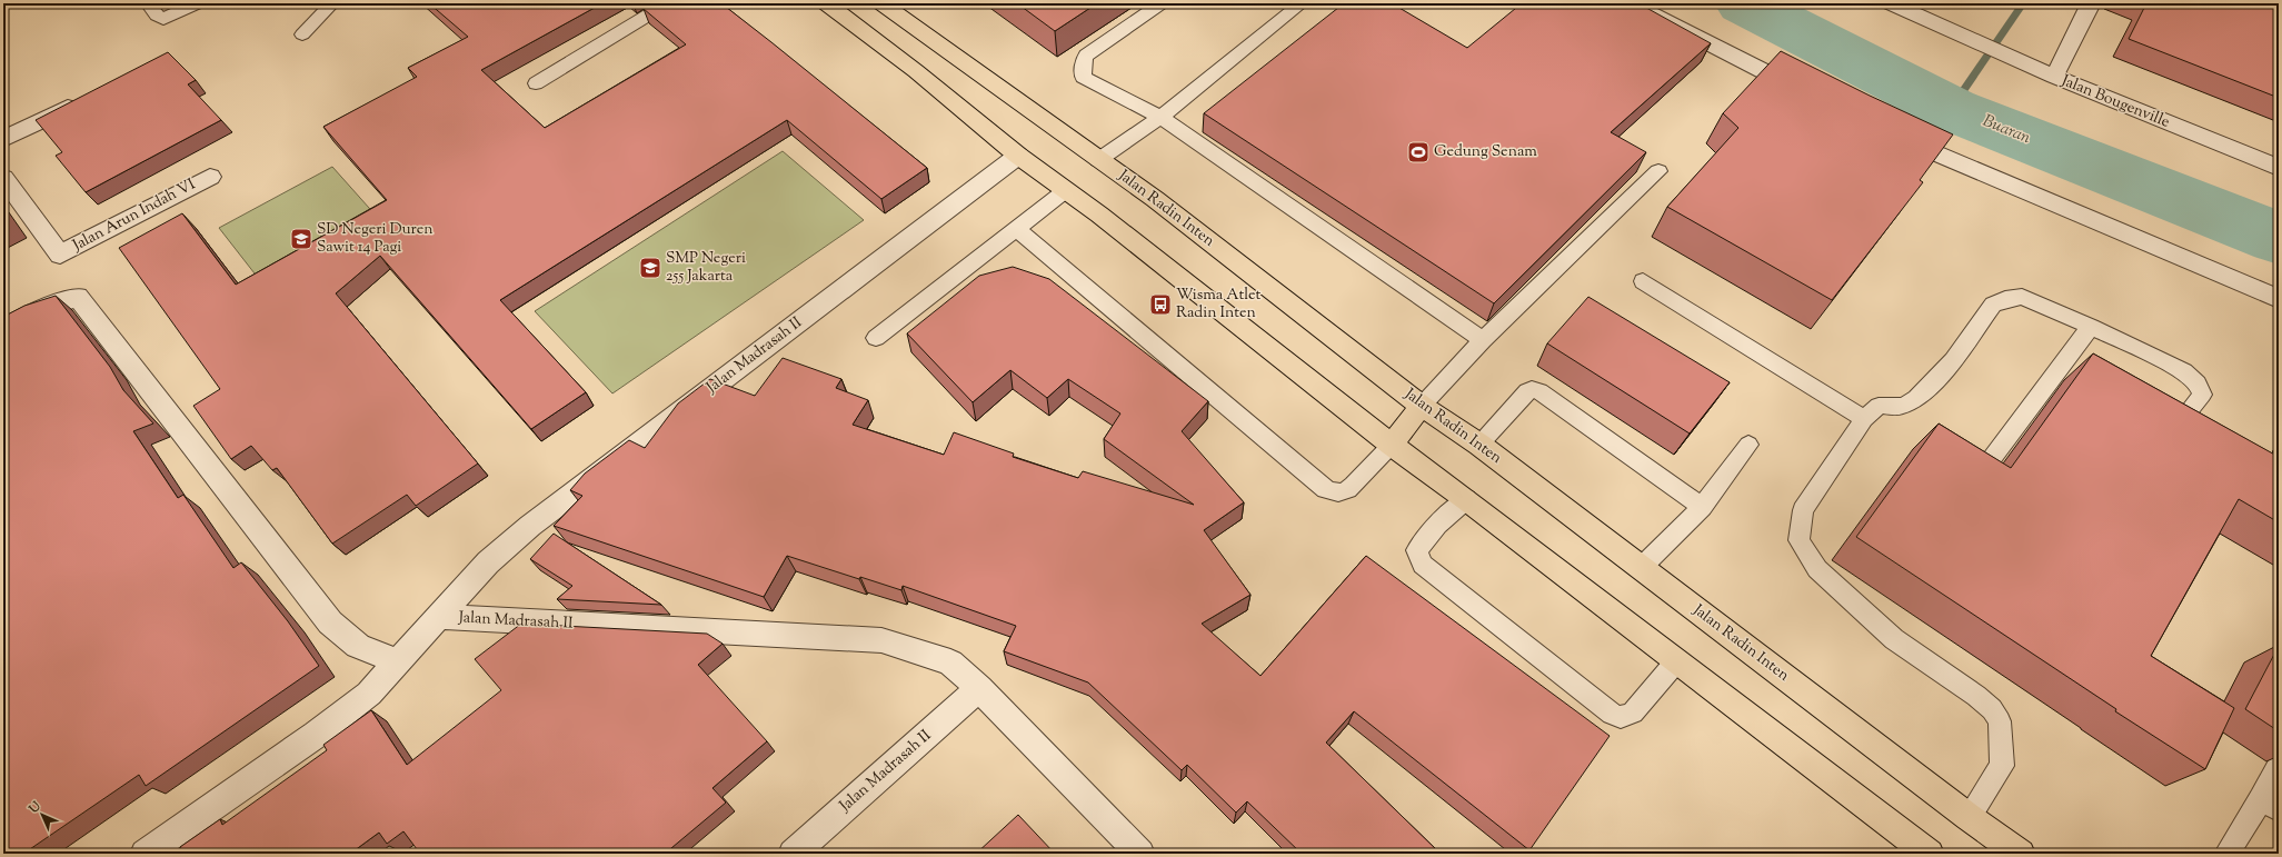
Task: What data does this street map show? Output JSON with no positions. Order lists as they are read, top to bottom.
{
  "streets": {
    "main road": ["Jalan Radin Inten"],
    "street": ["Jalan Bougenville", "Jalan Arun Indah VI", "Jalan Madrasah II"]
  },
  "water": ["Buaran"],
  "places": {
    "sports": ["Gedung Senam"],
    "school or university": ["SD Negeri Duren Sawit 14 Pagi", "SMP Negeri 255 Jakarta"],
    "bus stop": ["Wisma Atlet Radin Inten"]
  },
  "north": "top left"
}
